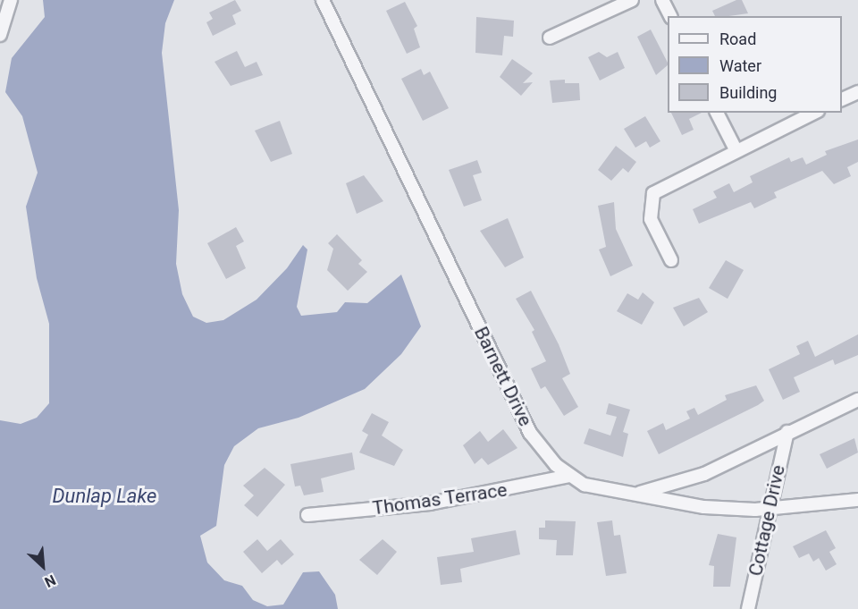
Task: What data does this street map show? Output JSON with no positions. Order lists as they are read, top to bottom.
{
  "streets": {
    "street": ["Barnett Drive", "Thomas Terrace", "Cottage Drive"]
  },
  "crossings": [
    ["Barnett Drive", "Thomas Terrace"],
    ["Barnett Drive", "Cottage Drive"]
  ],
  "water": ["Dunlap Lake"],
  "legend": ["Road", "Water", "Building"],
  "north": "bottom right"
}
